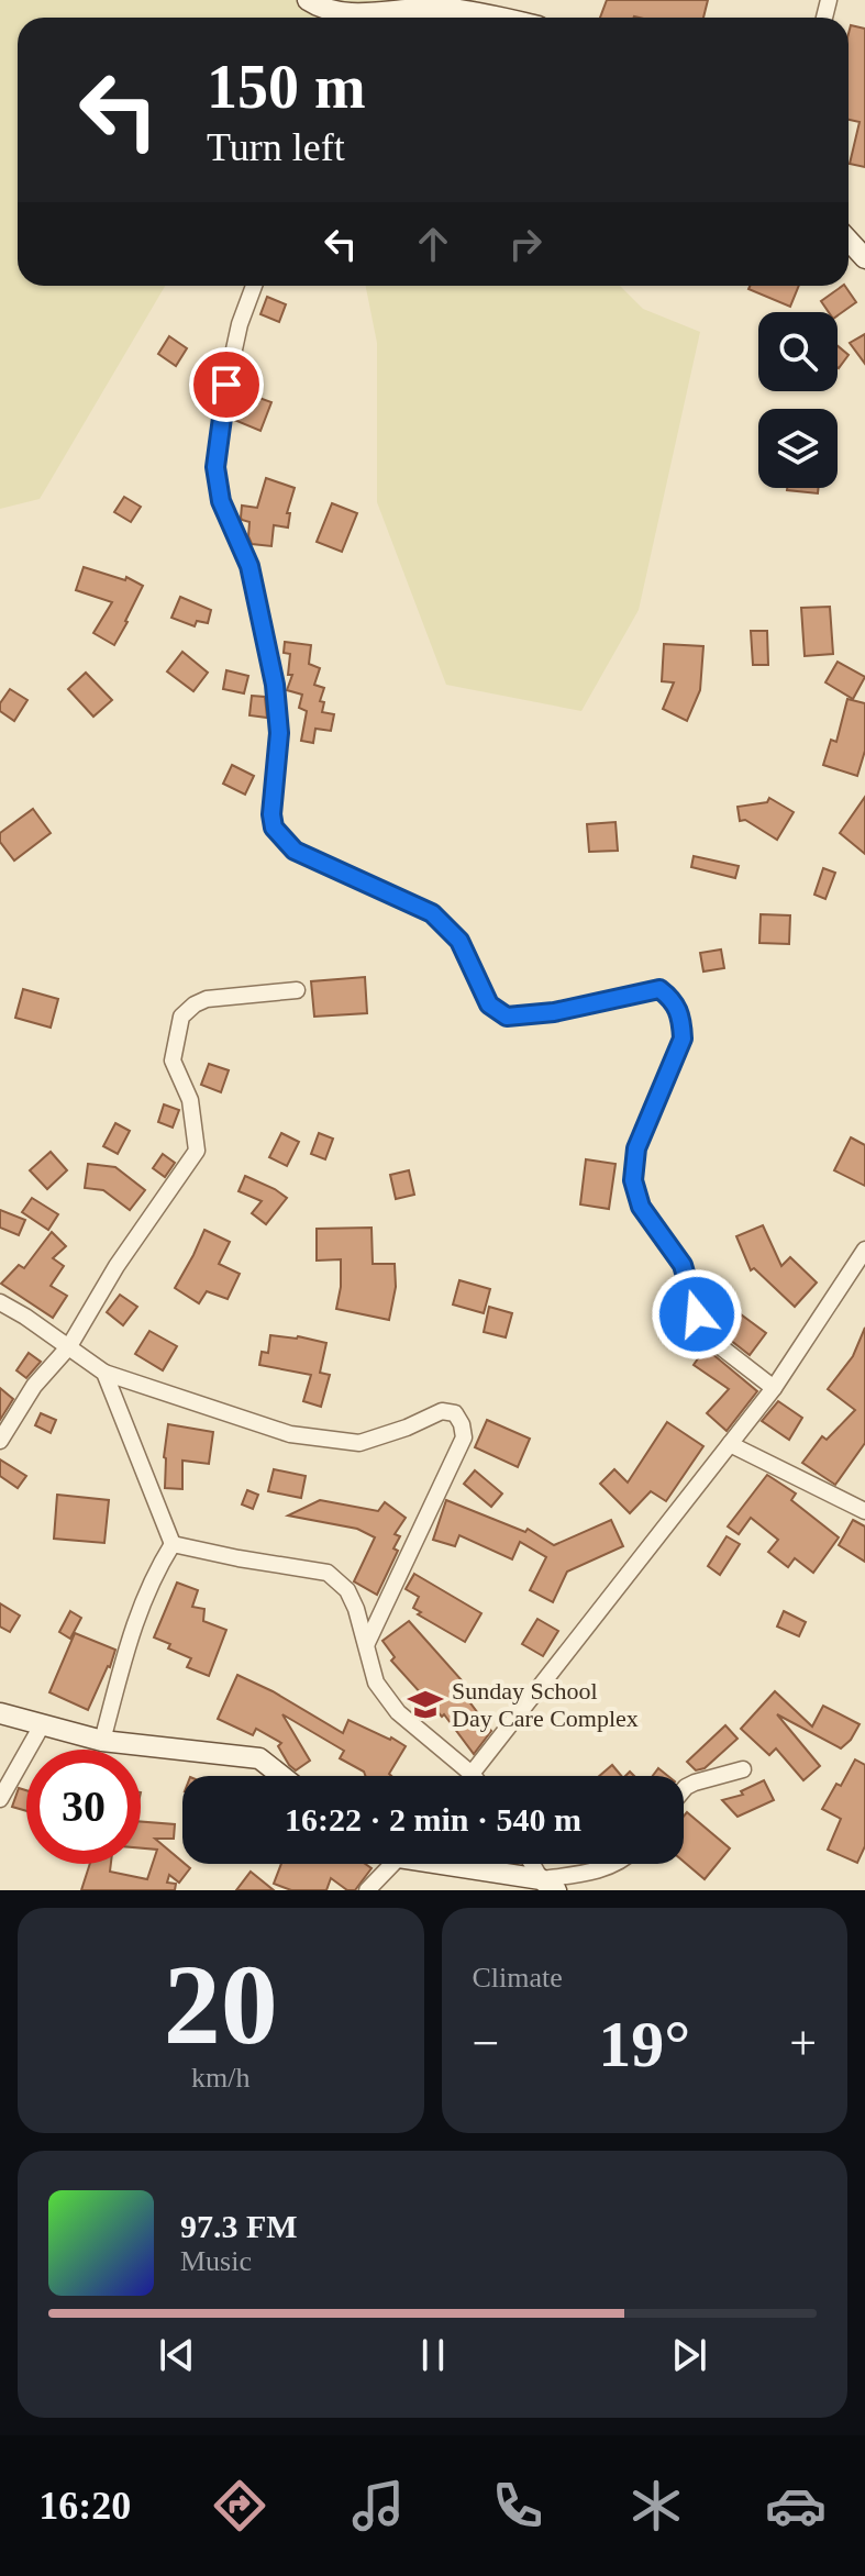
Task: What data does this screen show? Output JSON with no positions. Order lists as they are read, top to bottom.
{
  "places": {
    "school or university": ["Sunday School Day Care Complex"]
  },
  "page": {
    "turn": ["150 m", "Turn left"],
    "limit": "30",
    "trip": "16:22 · 2 min · 540 m",
    "tile": [
      ["20", "km/h"],
      "Climate"
    ],
    "heat": ["−", "19°", "+"],
    "song": ["97.3 FM", "Music"],
    "tabs": "16:20"
  }
}
